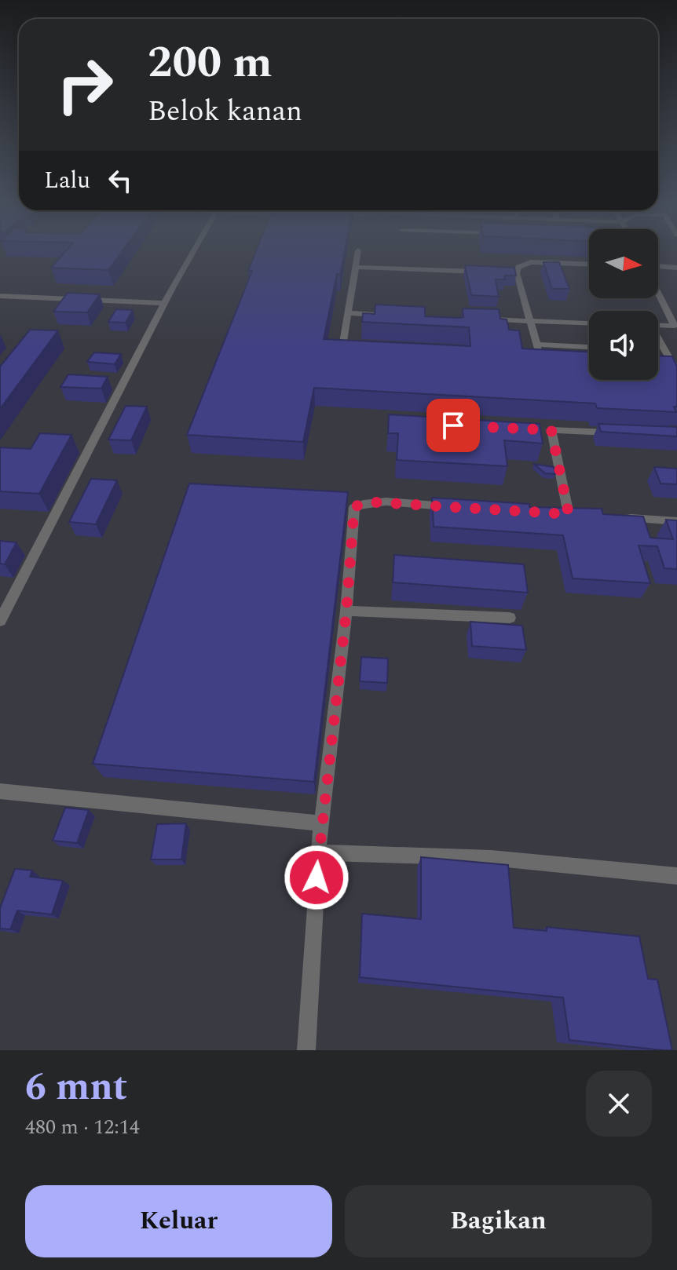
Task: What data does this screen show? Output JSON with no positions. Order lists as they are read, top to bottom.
{
  "north": "right",
  "page": {
    "turn": ["200 m", "Belok kanan"],
    "then": "Lalu",
    "heading": ["6 mnt", "480 m · 12:14"],
    "buttons": ["Keluar", "Bagikan"]
  }
}
